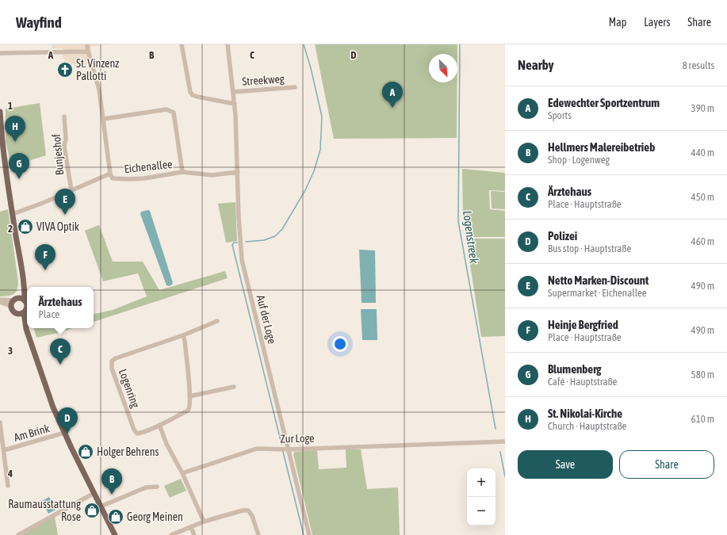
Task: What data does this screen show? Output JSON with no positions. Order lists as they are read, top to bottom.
{
  "streets": {
    "street": [
      "Streekweg",
      "Bunjeshof",
      "Eichenallee",
      "Auf der Loge",
      "Logenring",
      "Am Brink",
      "Zur Loge"
    ]
  },
  "crossings": [
    ["Streekweg", "Auf der Loge"],
    ["Bunjeshof", "Eichenallee"],
    ["Eichenallee", "Auf der Loge"],
    ["Auf der Loge", "Zur Loge"]
  ],
  "water": ["Logenstreek"],
  "places": {
    "church": ["St. Vinzenz Pallotti"],
    "shop": [
      "VIVA Optik",
      "Holger Behrens",
      "Raumausstattung Rose",
      "Georg Meinen"
    ]
  },
  "north": "bottom right",
  "page": {
    "header": "Wayfind",
    "nav": ["Map", "Layers", "Share"],
    "heading": ["Nearby", "8 results"],
    "pins": [
      "A",
      "H",
      "G",
      "E",
      "F",
      "C",
      "D",
      "B"
    ],
    "list": [
      {
        "mark": "A",
        "name": "Edewechter Sportzentrum",
        "note": "Sports",
        "value": "390 m"
      },
      {
        "mark": "B",
        "name": "Hellmers Malereibetrieb",
        "note": "Shop · Logenweg",
        "value": "440 m"
      },
      {
        "mark": "C",
        "name": "Ärztehaus",
        "note": "Place · Hauptstraße",
        "value": "450 m"
      },
      {
        "mark": "D",
        "name": "Polizei",
        "note": "Bus stop · Hauptstraße",
        "value": "460 m"
      },
      {
        "mark": "E",
        "name": "Netto Marken-Discount",
        "note": "Supermarket · Eichenallee",
        "value": "490 m"
      },
      {
        "mark": "F",
        "name": "Heinje Bergfried",
        "note": "Place · Hauptstraße",
        "value": "490 m"
      },
      {
        "mark": "G",
        "name": "Blumenberg",
        "note": "Café · Hauptstraße",
        "value": "580 m"
      },
      {
        "mark": "H",
        "name": "St. Nikolai-Kirche",
        "note": "Church · Hauptstraße",
        "value": "610 m"
      }
    ],
    "popup": ["Ärztehaus", "Place"],
    "buttons": ["Save", "Share"],
    "map_buttons": ["+", "−"]
  },
  "grid": {
    "columns": [
      "A",
      "B",
      "C",
      "D"
    ],
    "rows": [
      "1",
      "2",
      "3",
      "4"
    ]
  }
}
